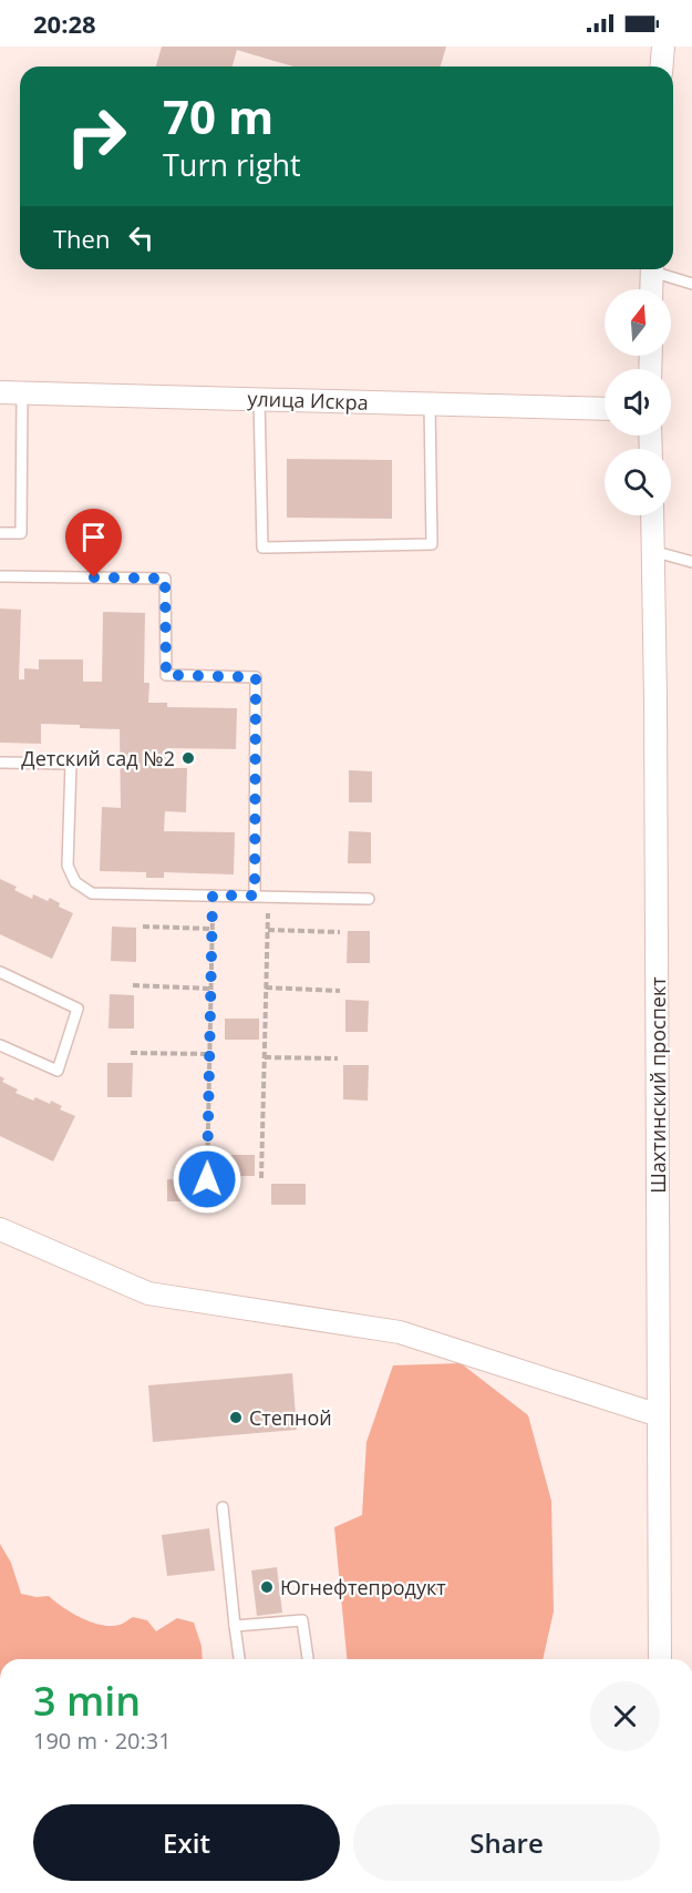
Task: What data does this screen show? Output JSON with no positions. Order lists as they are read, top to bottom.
{
  "streets": {
    "street": ["улица Искра", "Шахтинский проспект"]
  },
  "places": ["Детский сад №2", "Степной", "Югнефтепродукт"],
  "north": "top",
  "page": {
    "status": "20:28",
    "turn": ["70 m", "Turn right"],
    "then": "Then",
    "heading": ["3 min", "190 m · 20:31"],
    "buttons": ["Exit", "Share"]
  }
}
